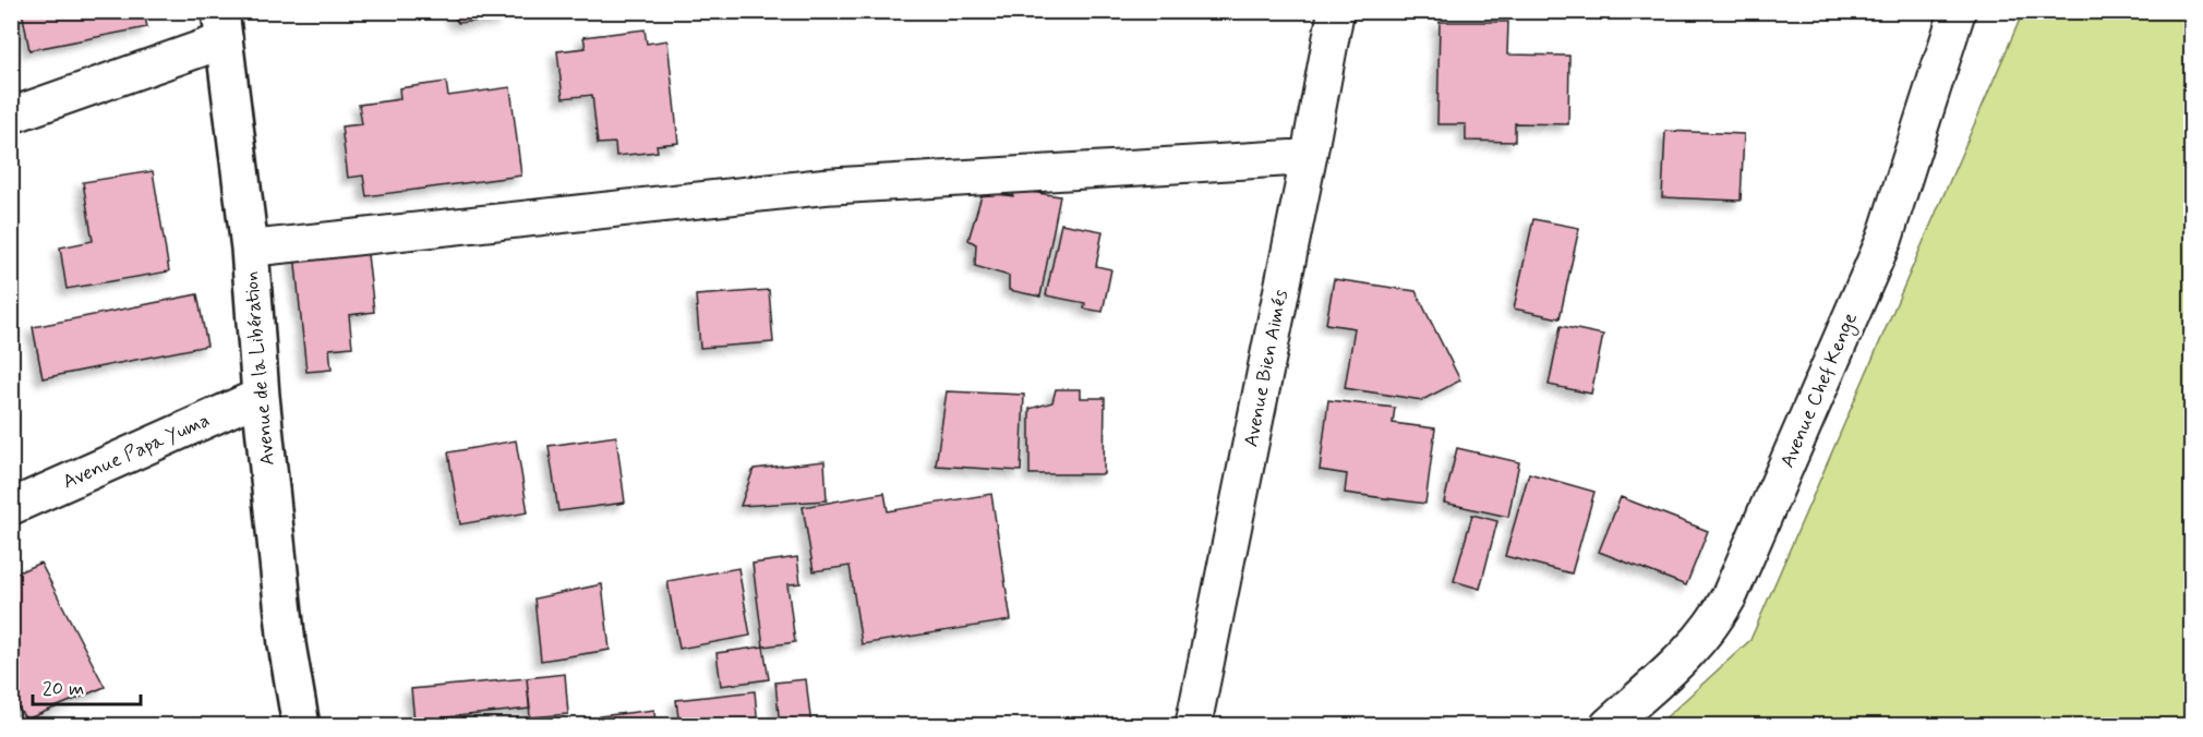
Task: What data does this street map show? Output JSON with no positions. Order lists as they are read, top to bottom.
{
  "streets": {
    "street": [
      "Avenue de la Libération",
      "Avenue Bien Aimés",
      "Avenue Chef Kenge",
      "Avenue Papa Yuma"
    ]
  },
  "crossings": [
    ["Avenue de la Libération", "Avenue Papa Yuma"]
  ],
  "scale_bar": "20 m"
}
